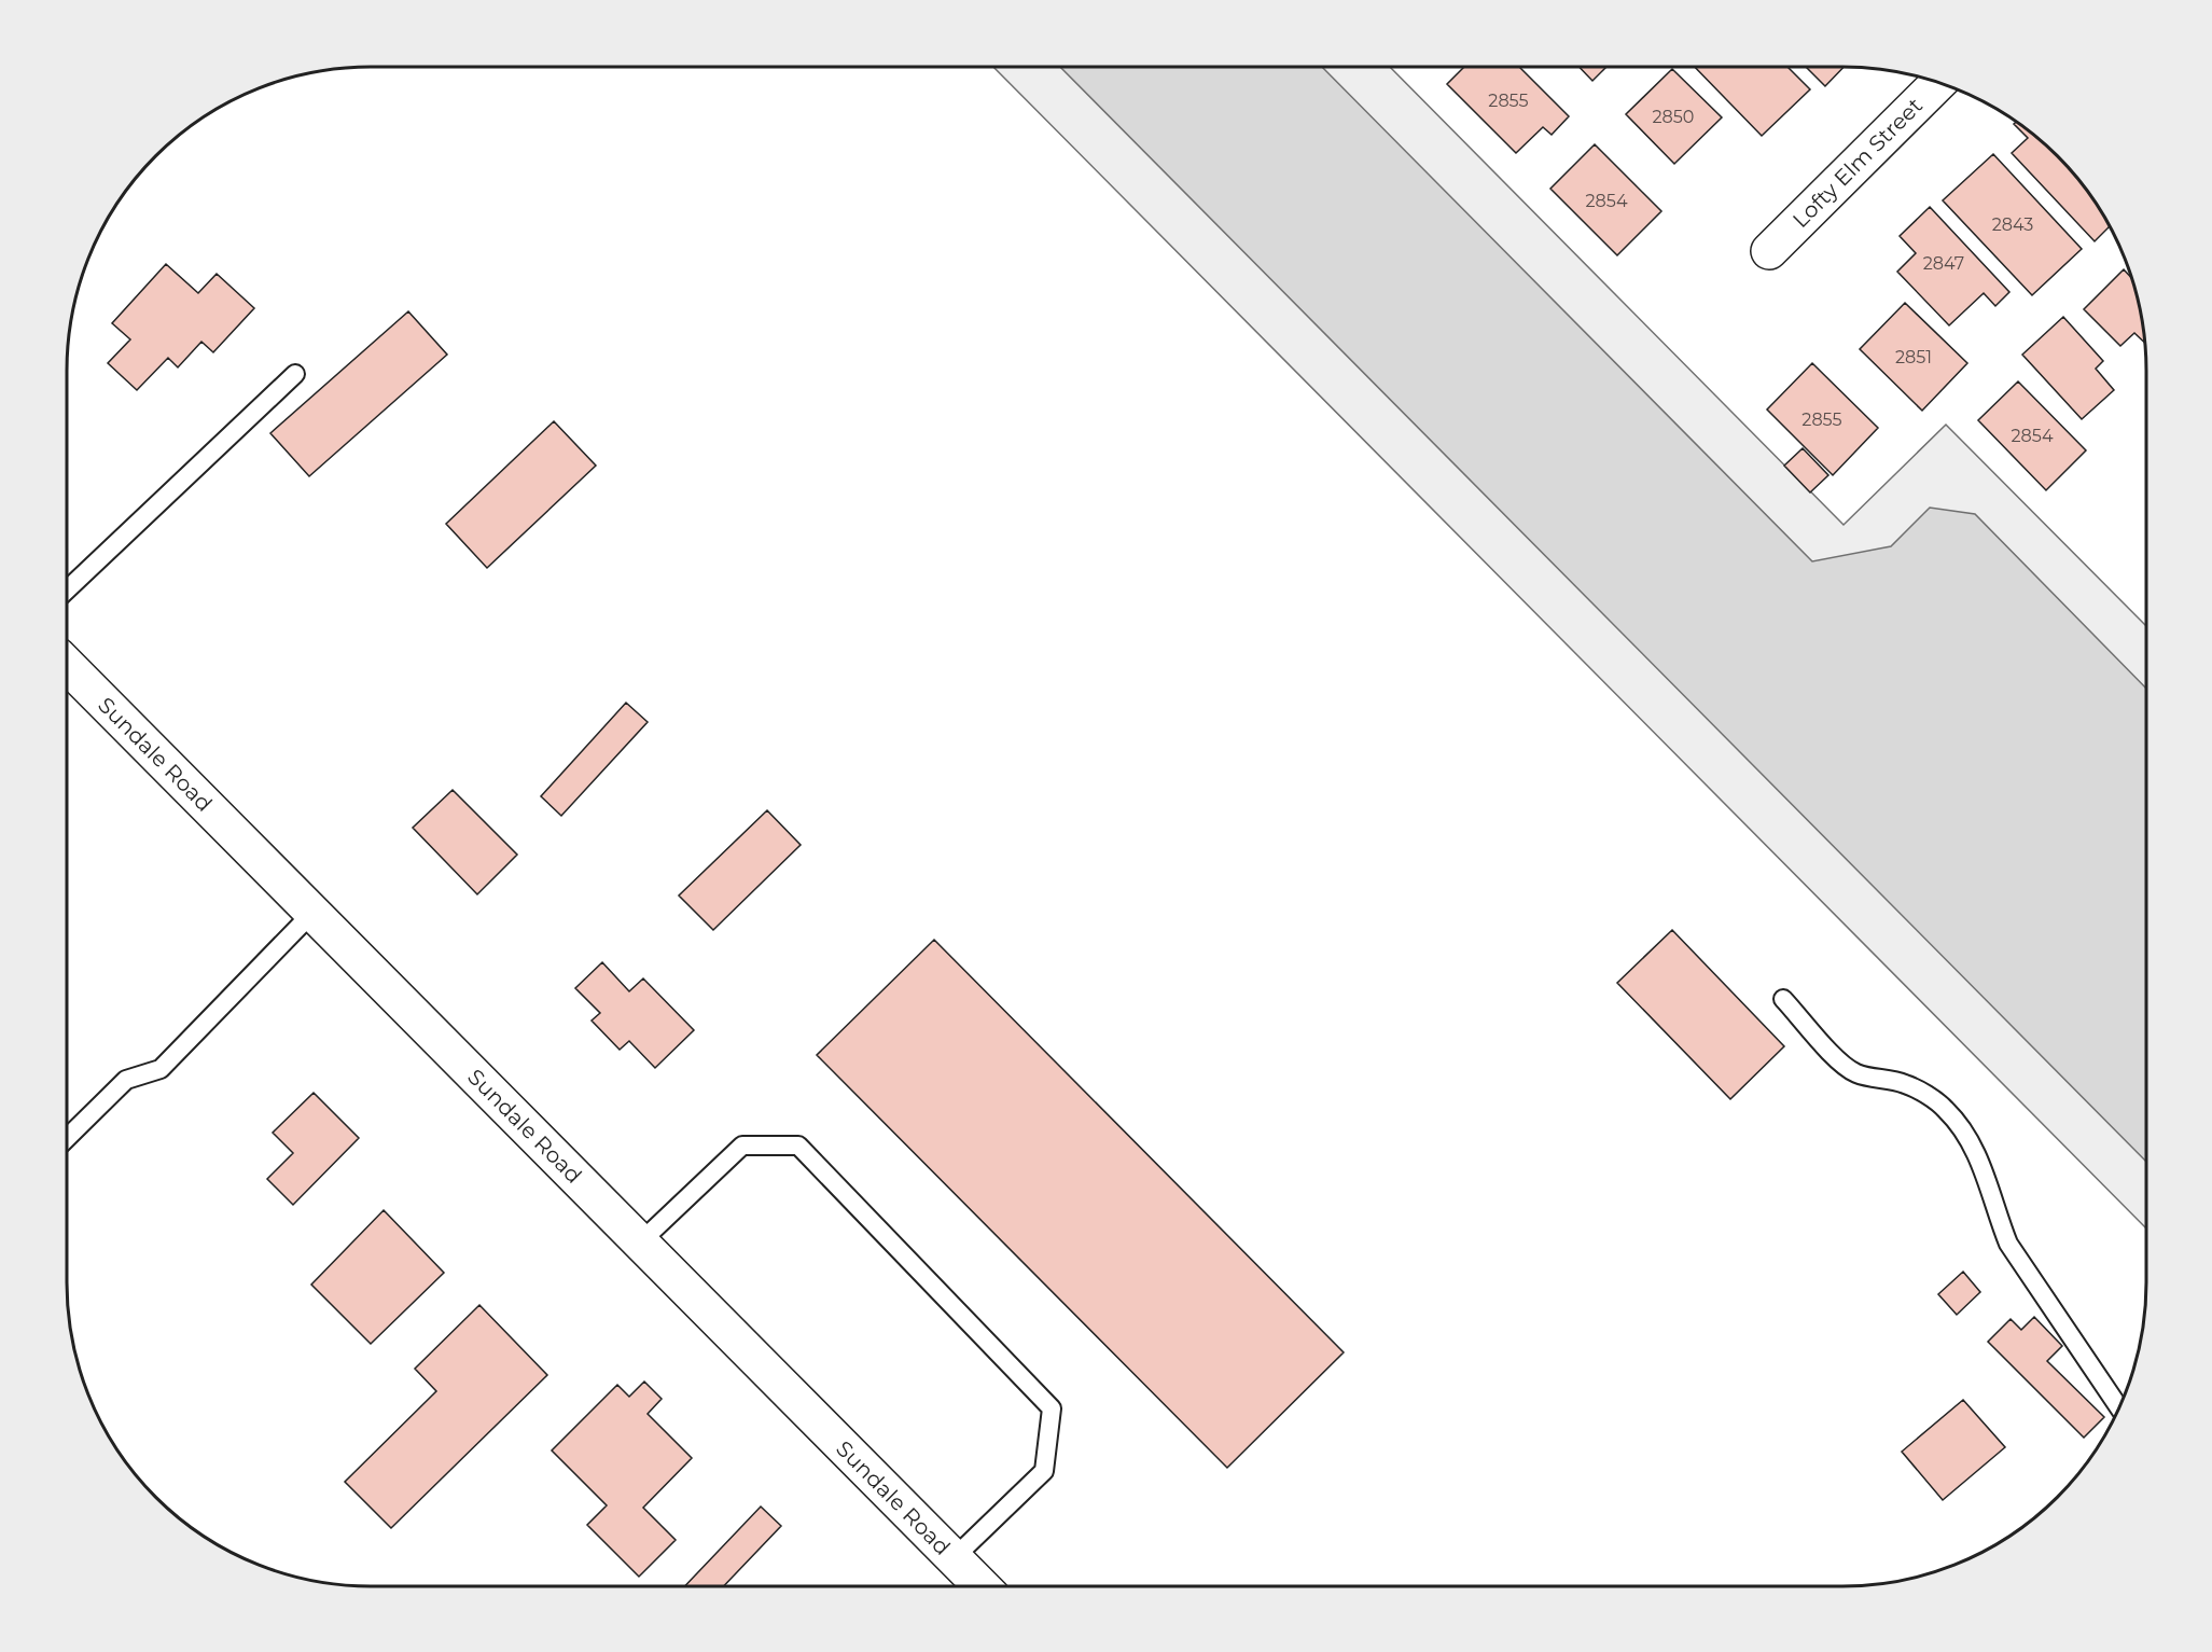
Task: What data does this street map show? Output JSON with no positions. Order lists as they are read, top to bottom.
{
  "streets": {
    "street": ["Lofty Elm Street", "Sundale Road"]
  },
  "house_numbers": [
    "2855",
    "2850",
    "2854",
    "2843",
    "2847",
    "2851",
    "2855",
    "2854"
  ]
}
